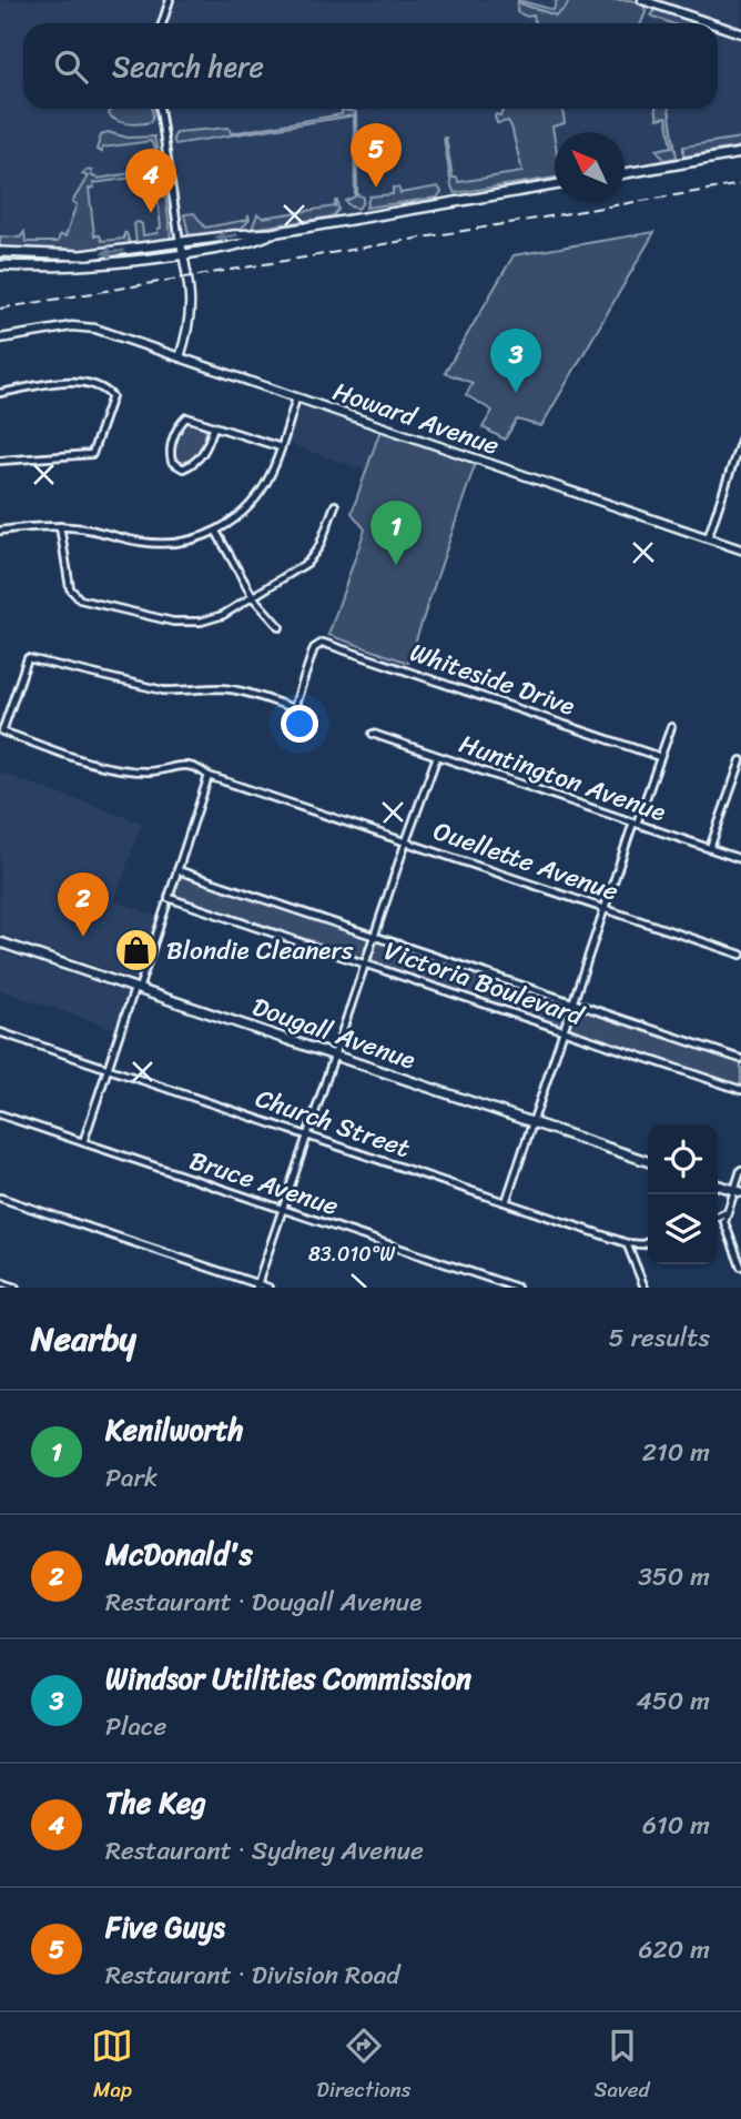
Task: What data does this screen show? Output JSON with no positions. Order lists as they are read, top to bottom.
{
  "streets": {
    "main road": ["Dougall Avenue"],
    "street": [
      "Howard Avenue",
      "Whiteside Drive",
      "Huntington Avenue",
      "Ouellette Avenue",
      "Victoria Boulevard",
      "Church Street",
      "Bruce Avenue"
    ]
  },
  "crossings": [
    ["Whiteside Drive", "Ouellette Avenue"]
  ],
  "places": {
    "shop": ["Blondie Cleaners"]
  },
  "north": "top left",
  "page": {
    "search": "Search here",
    "pins": [
      "5",
      "4",
      "3",
      "1",
      "2"
    ],
    "heading": ["Nearby", "5 results"],
    "list": [
      {
        "mark": "1",
        "name": "Kenilworth",
        "note": "Park",
        "value": "210 m"
      },
      {
        "mark": "2",
        "name": "McDonald's",
        "note": "Restaurant · Dougall Avenue",
        "value": "350 m"
      },
      {
        "mark": "3",
        "name": "Windsor Utilities Commission",
        "note": "Place",
        "value": "450 m"
      },
      {
        "mark": "4",
        "name": "The Keg",
        "note": "Restaurant · Sydney Avenue",
        "value": "610 m"
      },
      {
        "mark": "5",
        "name": "Five Guys",
        "note": "Restaurant · Division Road",
        "value": "620 m"
      }
    ],
    "nav": ["Map", "Directions", "Saved"]
  },
  "coordinates": ["83.010°W"]
}
